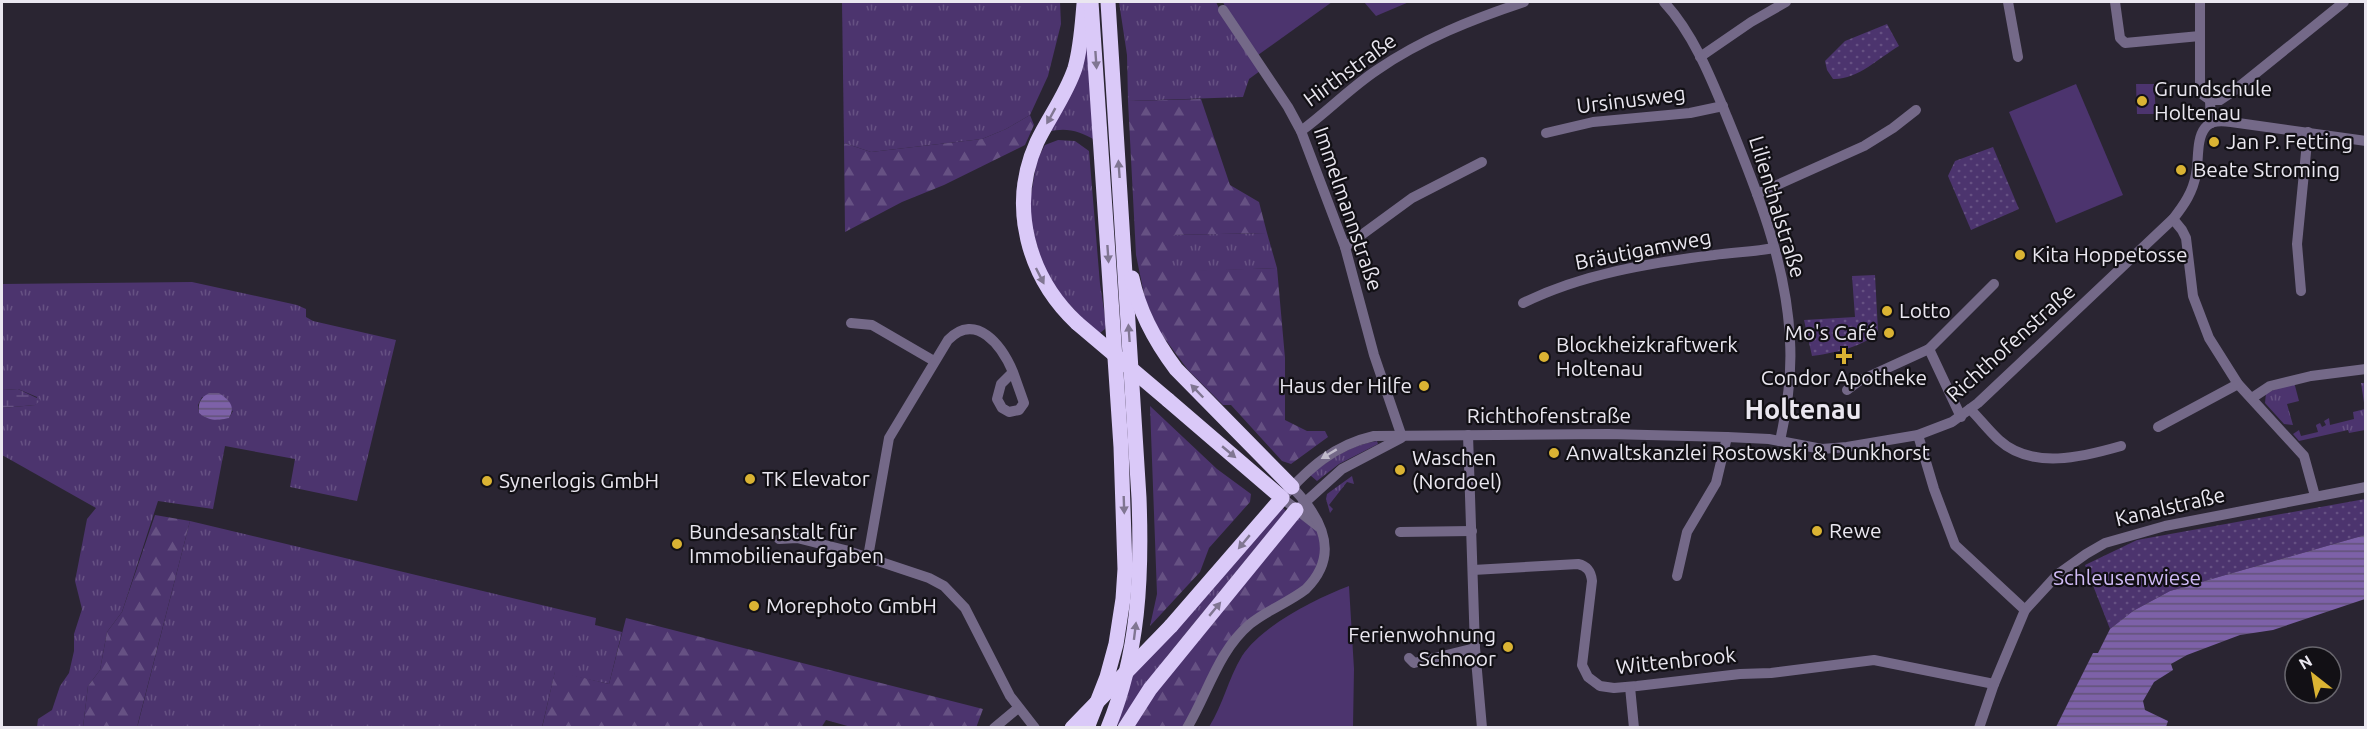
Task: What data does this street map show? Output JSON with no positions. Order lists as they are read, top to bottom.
{
  "streets": {
    "street": [
      "Hirthstraße",
      "Ursinusweg",
      "Lilienthalstraße",
      "Immelmannstraße",
      "Bräutigamweg",
      "Richthofenstraße",
      "Kanalstraße",
      "Wittenbrook"
    ]
  },
  "crossings": [
    ["Hirthstraße", "Immelmannstraße"],
    ["Ursinusweg", "Lilienthalstraße"],
    ["Lilienthalstraße", "Bräutigamweg"],
    ["Lilienthalstraße", "Richthofenstraße"],
    ["Immelmannstraße", "Richthofenstraße"],
    ["Kanalstraße", "Wittenbrook"]
  ],
  "districts": ["Holtenau"],
  "parks": ["Schleusenwiese"],
  "places": {
    "other": [
      "Grundschule Holtenau",
      "Jan P. Fetting",
      "Beate Stroming",
      "Kita Hoppetosse",
      "Lotto",
      "Mo's Café",
      "Blockheizkraftwerk Holtenau",
      "Haus der Hilfe",
      "Anwaltskanzlei Rostowski & Dunkhorst",
      "Waschen (Nordoel)",
      "TK Elevator",
      "Synerlogis GmbH",
      "Rewe",
      "Bundesanstalt für Immobilienaufgaben",
      "Morephoto GmbH",
      "Ferienwohnung Schnoor"
    ],
    "health": ["Condor Apotheke"]
  },
  "north": "top left"
}
